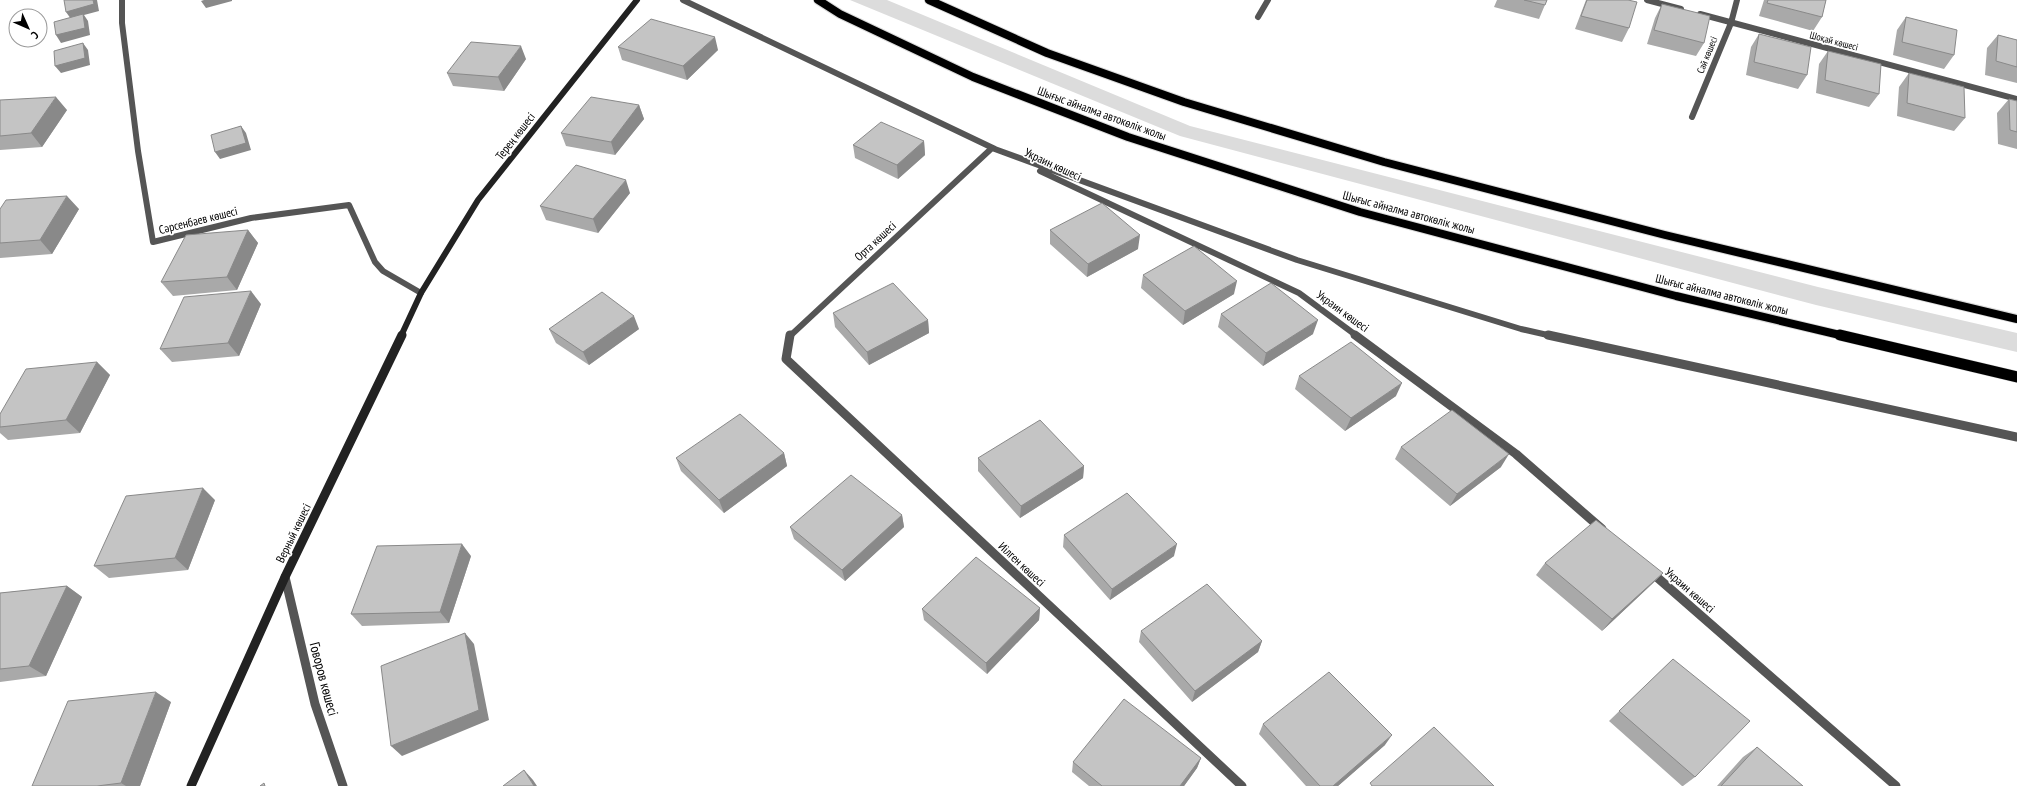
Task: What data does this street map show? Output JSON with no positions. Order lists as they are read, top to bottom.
{
  "streets": {
    "main road": ["Шығыс айналма автокөлік жолы"],
    "street": [
      "Шоқай көшесі",
      "Сай көшесі",
      "Терең көшесі",
      "Украин көшесі",
      "Сәрсенбаев көшесі",
      "Орта көшесі",
      "Верный көшесі",
      "Иілген көшесі",
      "Говоров көшесі"
    ]
  },
  "crossings": [
    ["Шоқай көшесі", "Сай көшесі"],
    ["Терең көшесі", "Сәрсенбаев көшесі"],
    ["Терең көшесі", "Верный көшесі"],
    ["Украин көшесі", "Орта көшесі"],
    ["Сәрсенбаев көшесі", "Верный көшесі"],
    ["Орта көшесі", "Иілген көшесі"],
    ["Верный көшесі", "Говоров көшесі"]
  ],
  "north": "bottom right"
}
